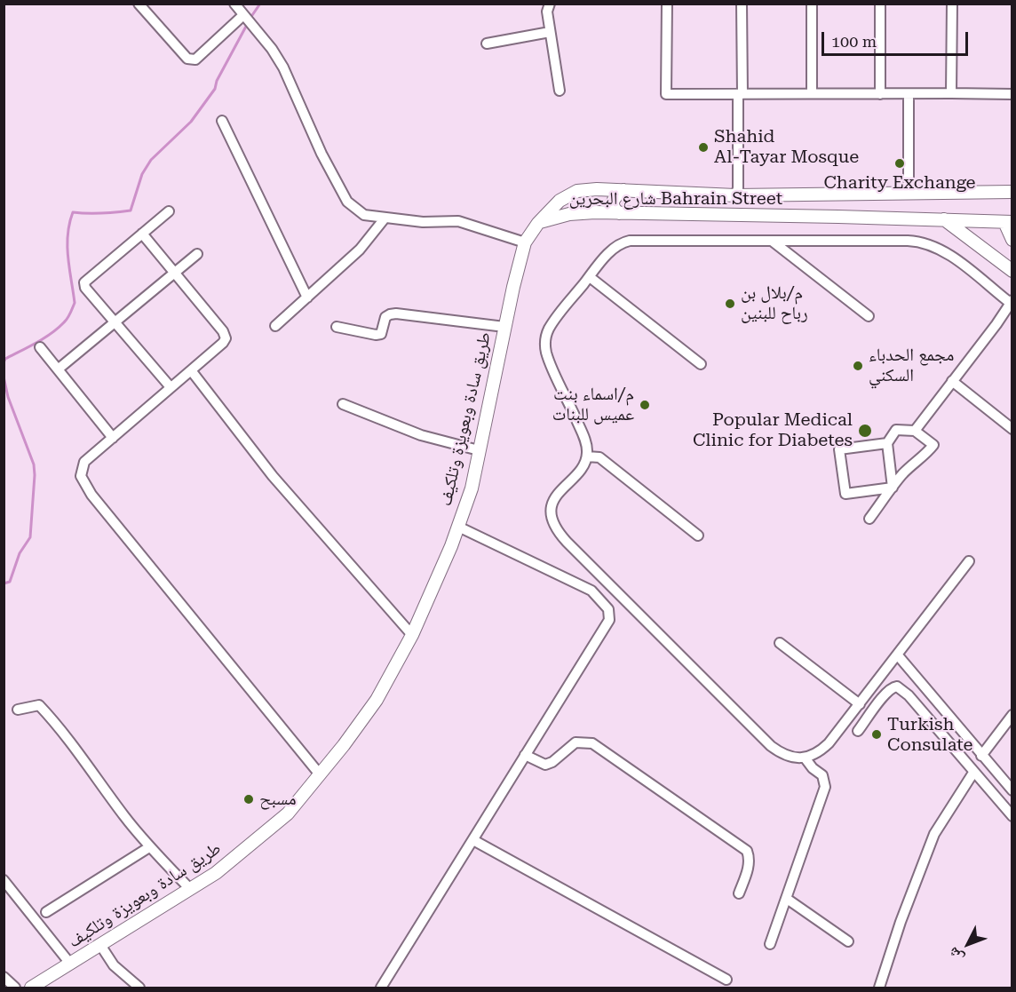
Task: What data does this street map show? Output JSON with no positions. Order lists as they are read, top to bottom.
{
  "streets": {
    "main road": ["شارع البحرين Bahrain Street", "طريق سادة وبعويزة وتلكيف"]
  },
  "crossings": [
    ["شارع البحرين Bahrain Street", "طريق سادة وبعويزة وتلكيف"]
  ],
  "places": [
    "Shahid Al-Tayar Mosque",
    "Charity Exchange",
    "م/بلال بن رباح للبنين",
    "مجمع الحدباء السكني",
    "م/اسماء بنت عميس للبنات",
    "Popular Medical Clinic for Diabetes",
    "Turkish Consulate",
    "مسبح"
  ],
  "scale_bar": "100 m",
  "north": "bottom left"
}
